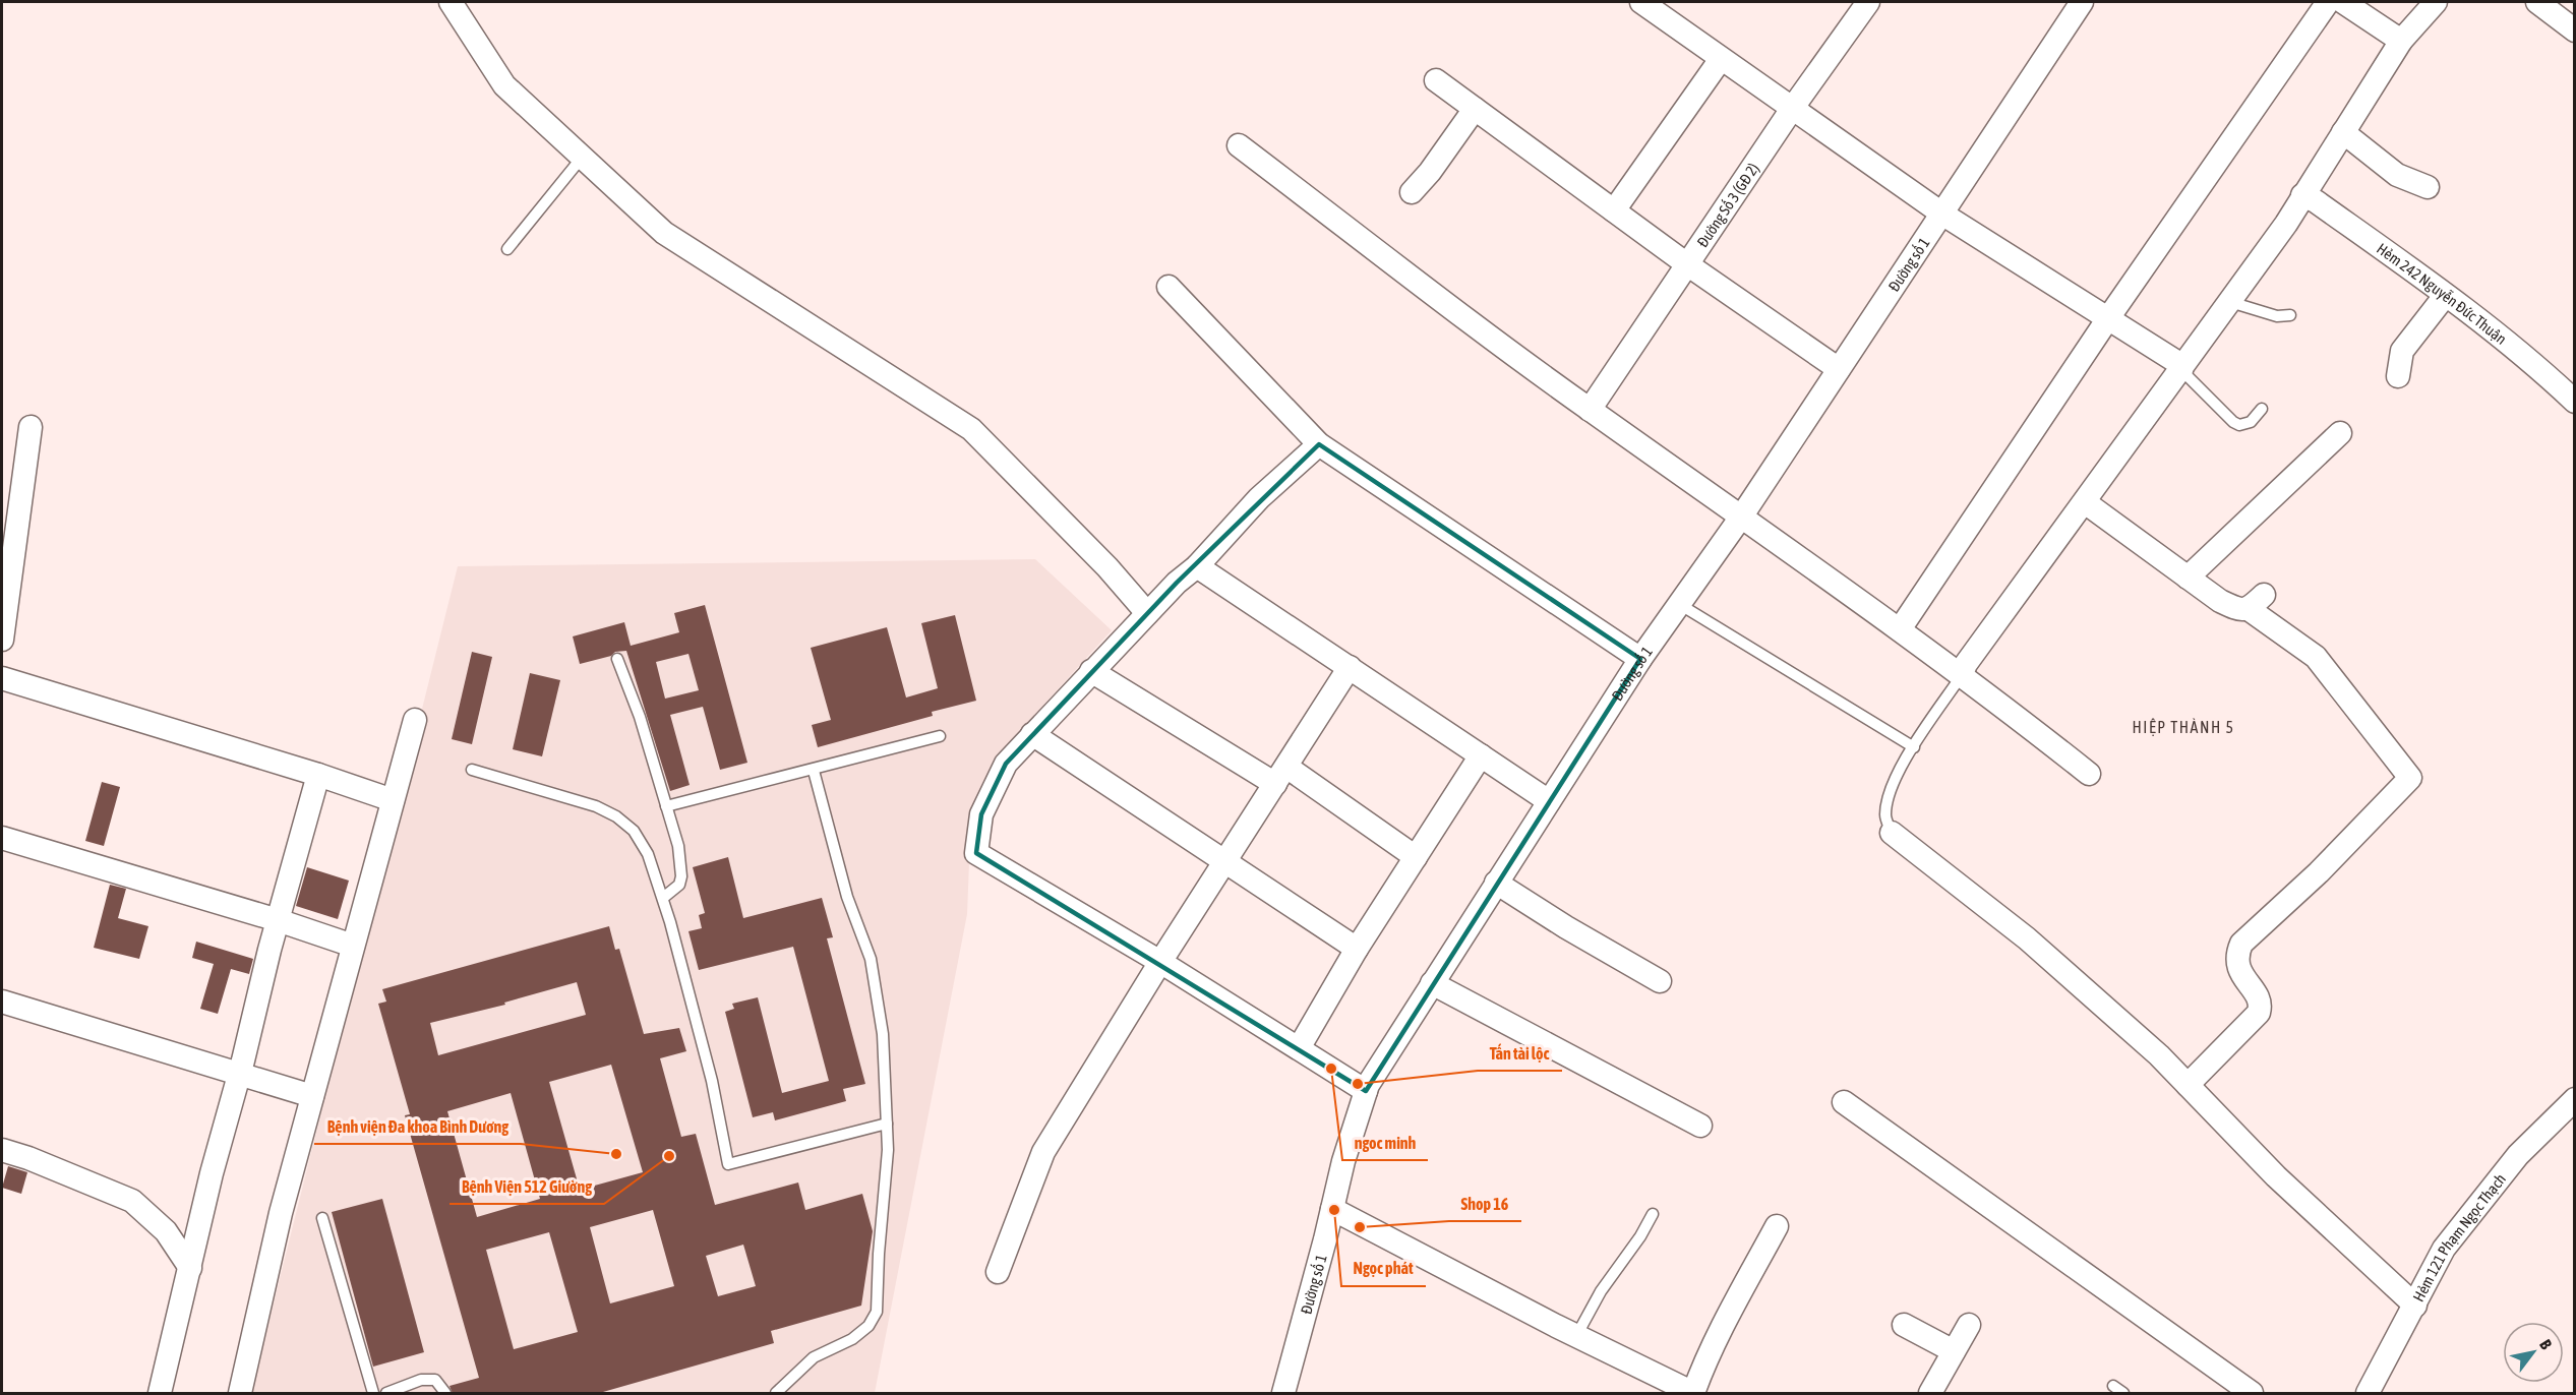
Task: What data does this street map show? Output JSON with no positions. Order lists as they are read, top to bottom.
{
  "streets": {
    "street": [
      "Đường Số 3 (GĐ 2)",
      "Đường số 1",
      "Hẻm 242 Nguyễn Đức Thuận",
      "Hẻm 121 Phạm Ngọc Thạch"
    ]
  },
  "districts": ["HIỆP THÀNH 5"],
  "places": [
    "ngoc minh",
    "Tấn tài lộc",
    "Bệnh viện Đa khoa Bình Dương",
    "Bệnh Viện 512 Giường",
    "Ngọc phát",
    "Shop 16"
  ],
  "north": "top right"
}
